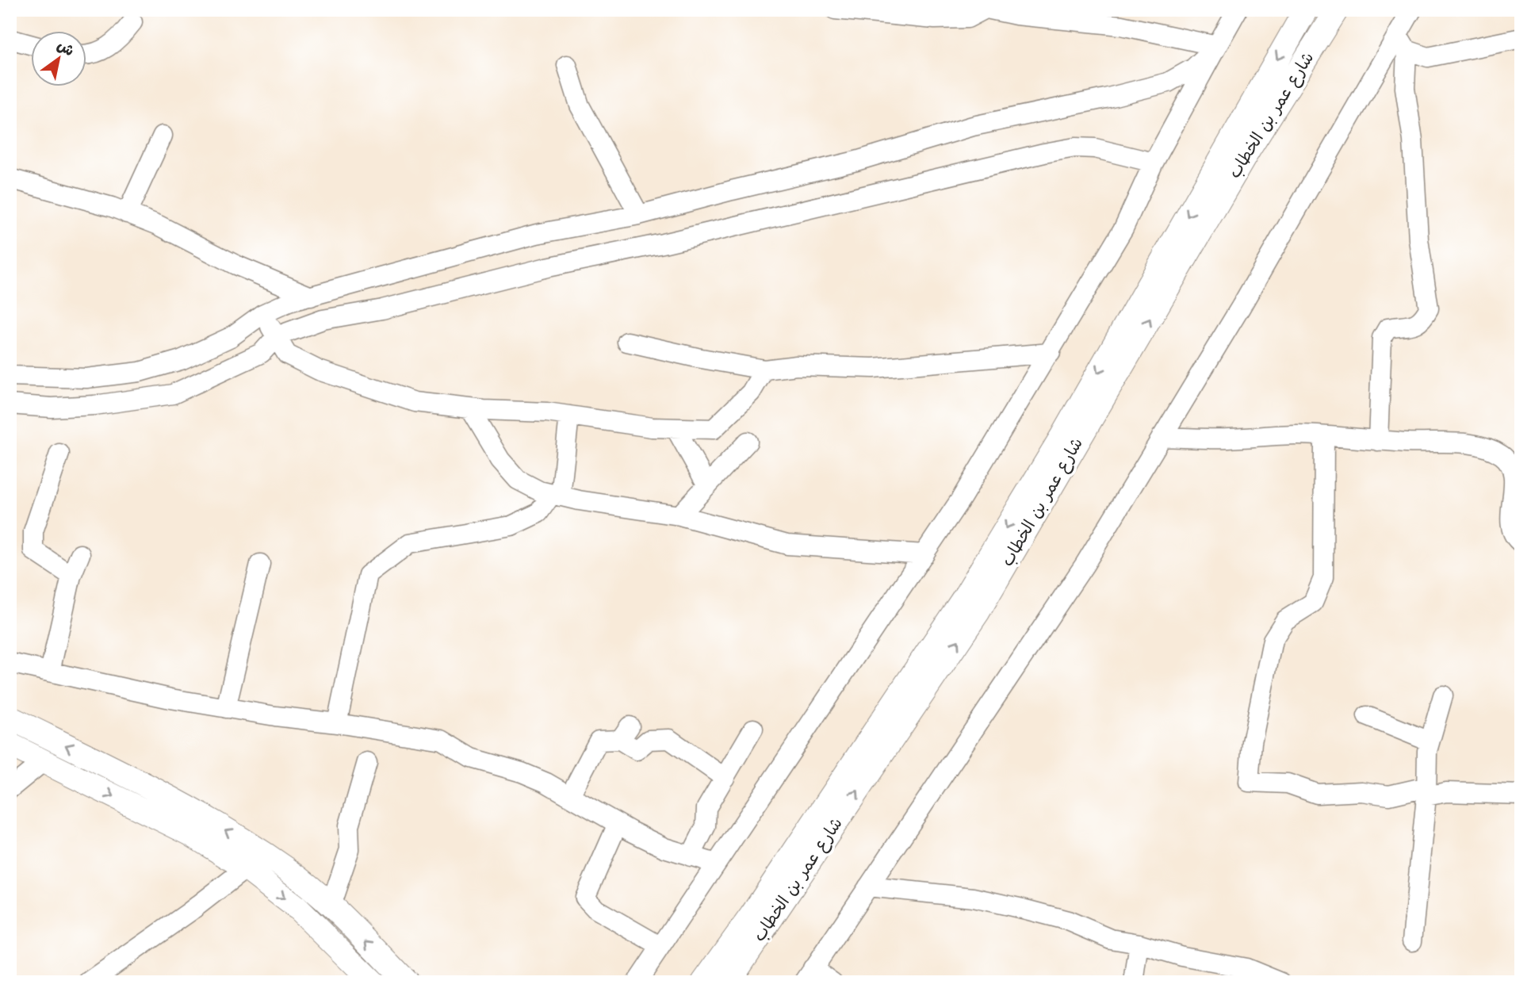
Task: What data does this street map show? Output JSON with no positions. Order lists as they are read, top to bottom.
{
  "streets": {
    "main road": ["شارع عمر بن الخطاب"]
  },
  "north": "top right"
}
